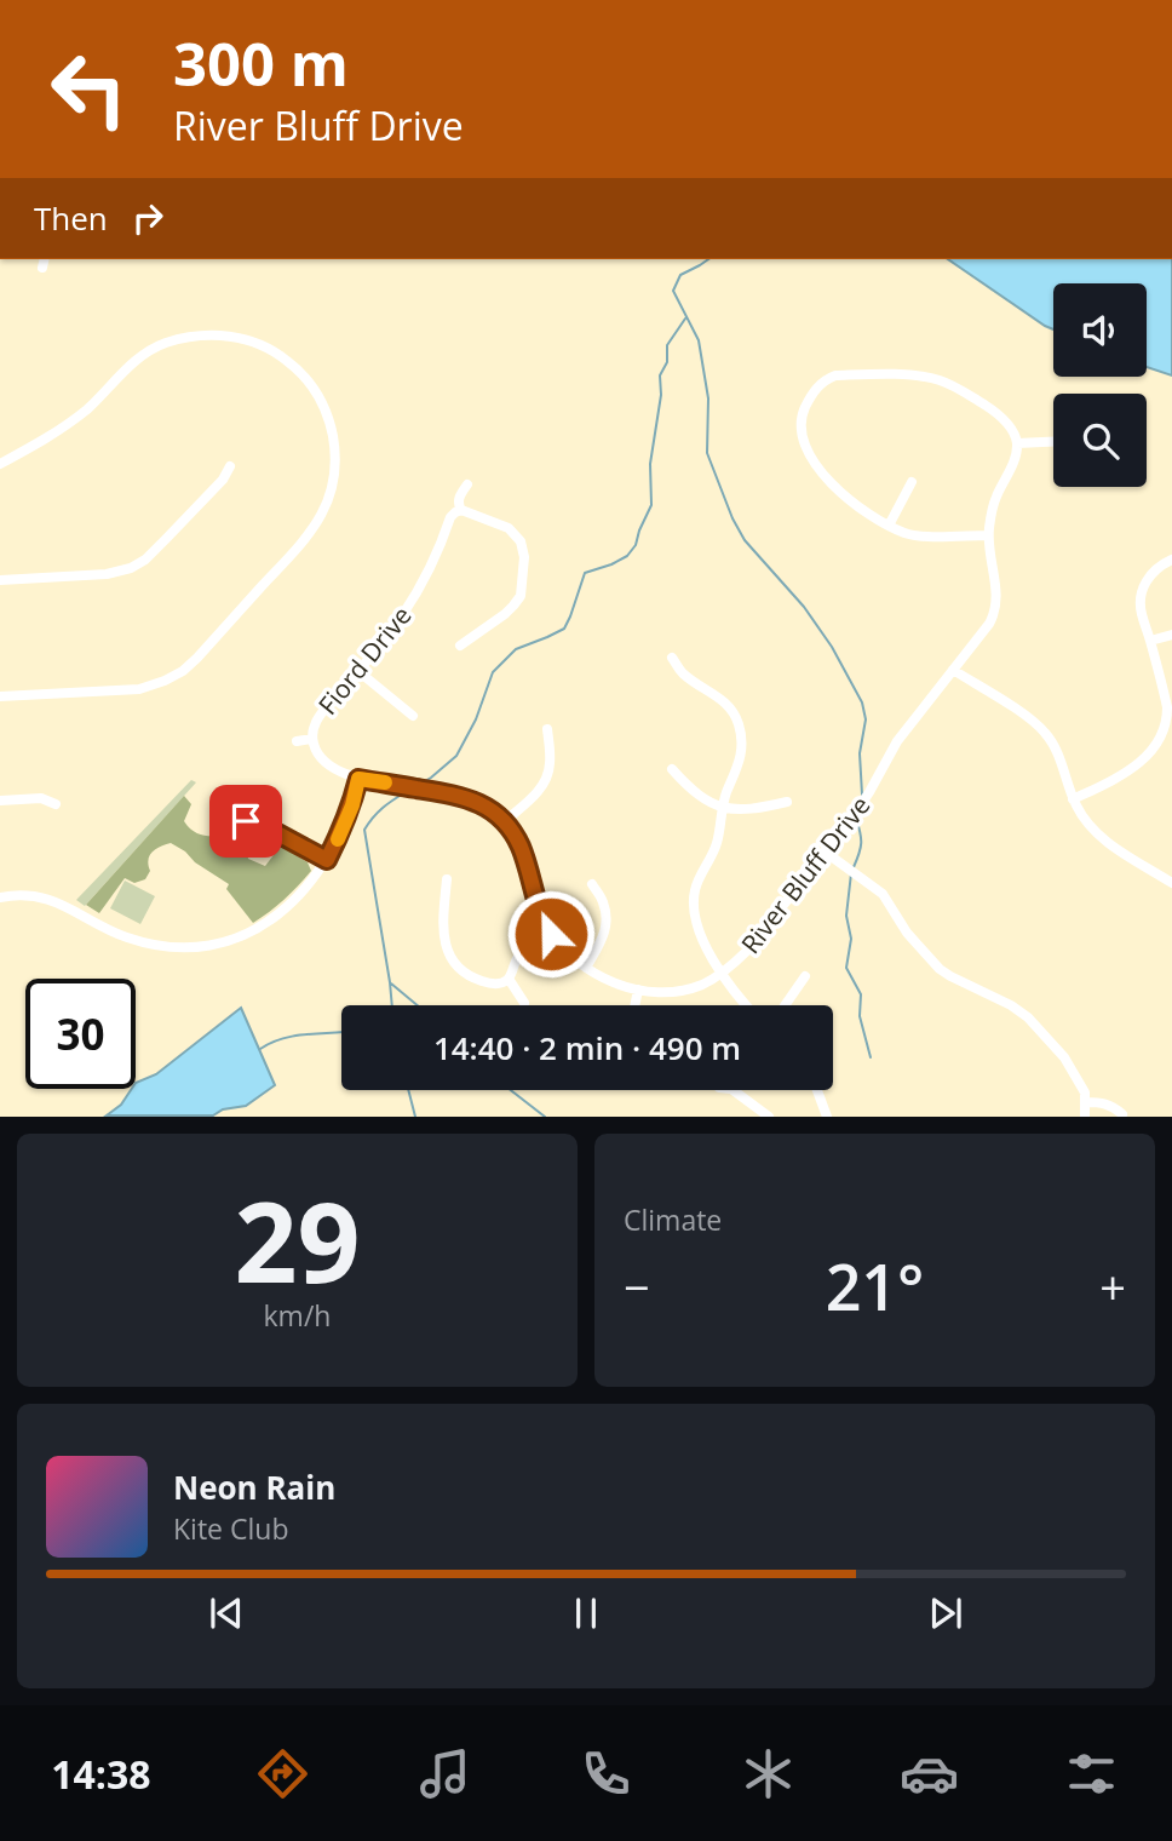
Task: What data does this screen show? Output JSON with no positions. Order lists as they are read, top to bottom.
{
  "streets": {
    "street": ["Fiord Drive", "River Bluff Drive"]
  },
  "page": {
    "turn": ["300 m", "River Bluff Drive"],
    "then": "Then",
    "limit": "30",
    "trip": "14:40 · 2 min · 490 m",
    "tile": [
      ["29", "km/h"],
      "Climate"
    ],
    "heat": ["−", "21°", "+"],
    "song": ["Neon Rain", "Kite Club"],
    "tabs": "14:38"
  }
}
